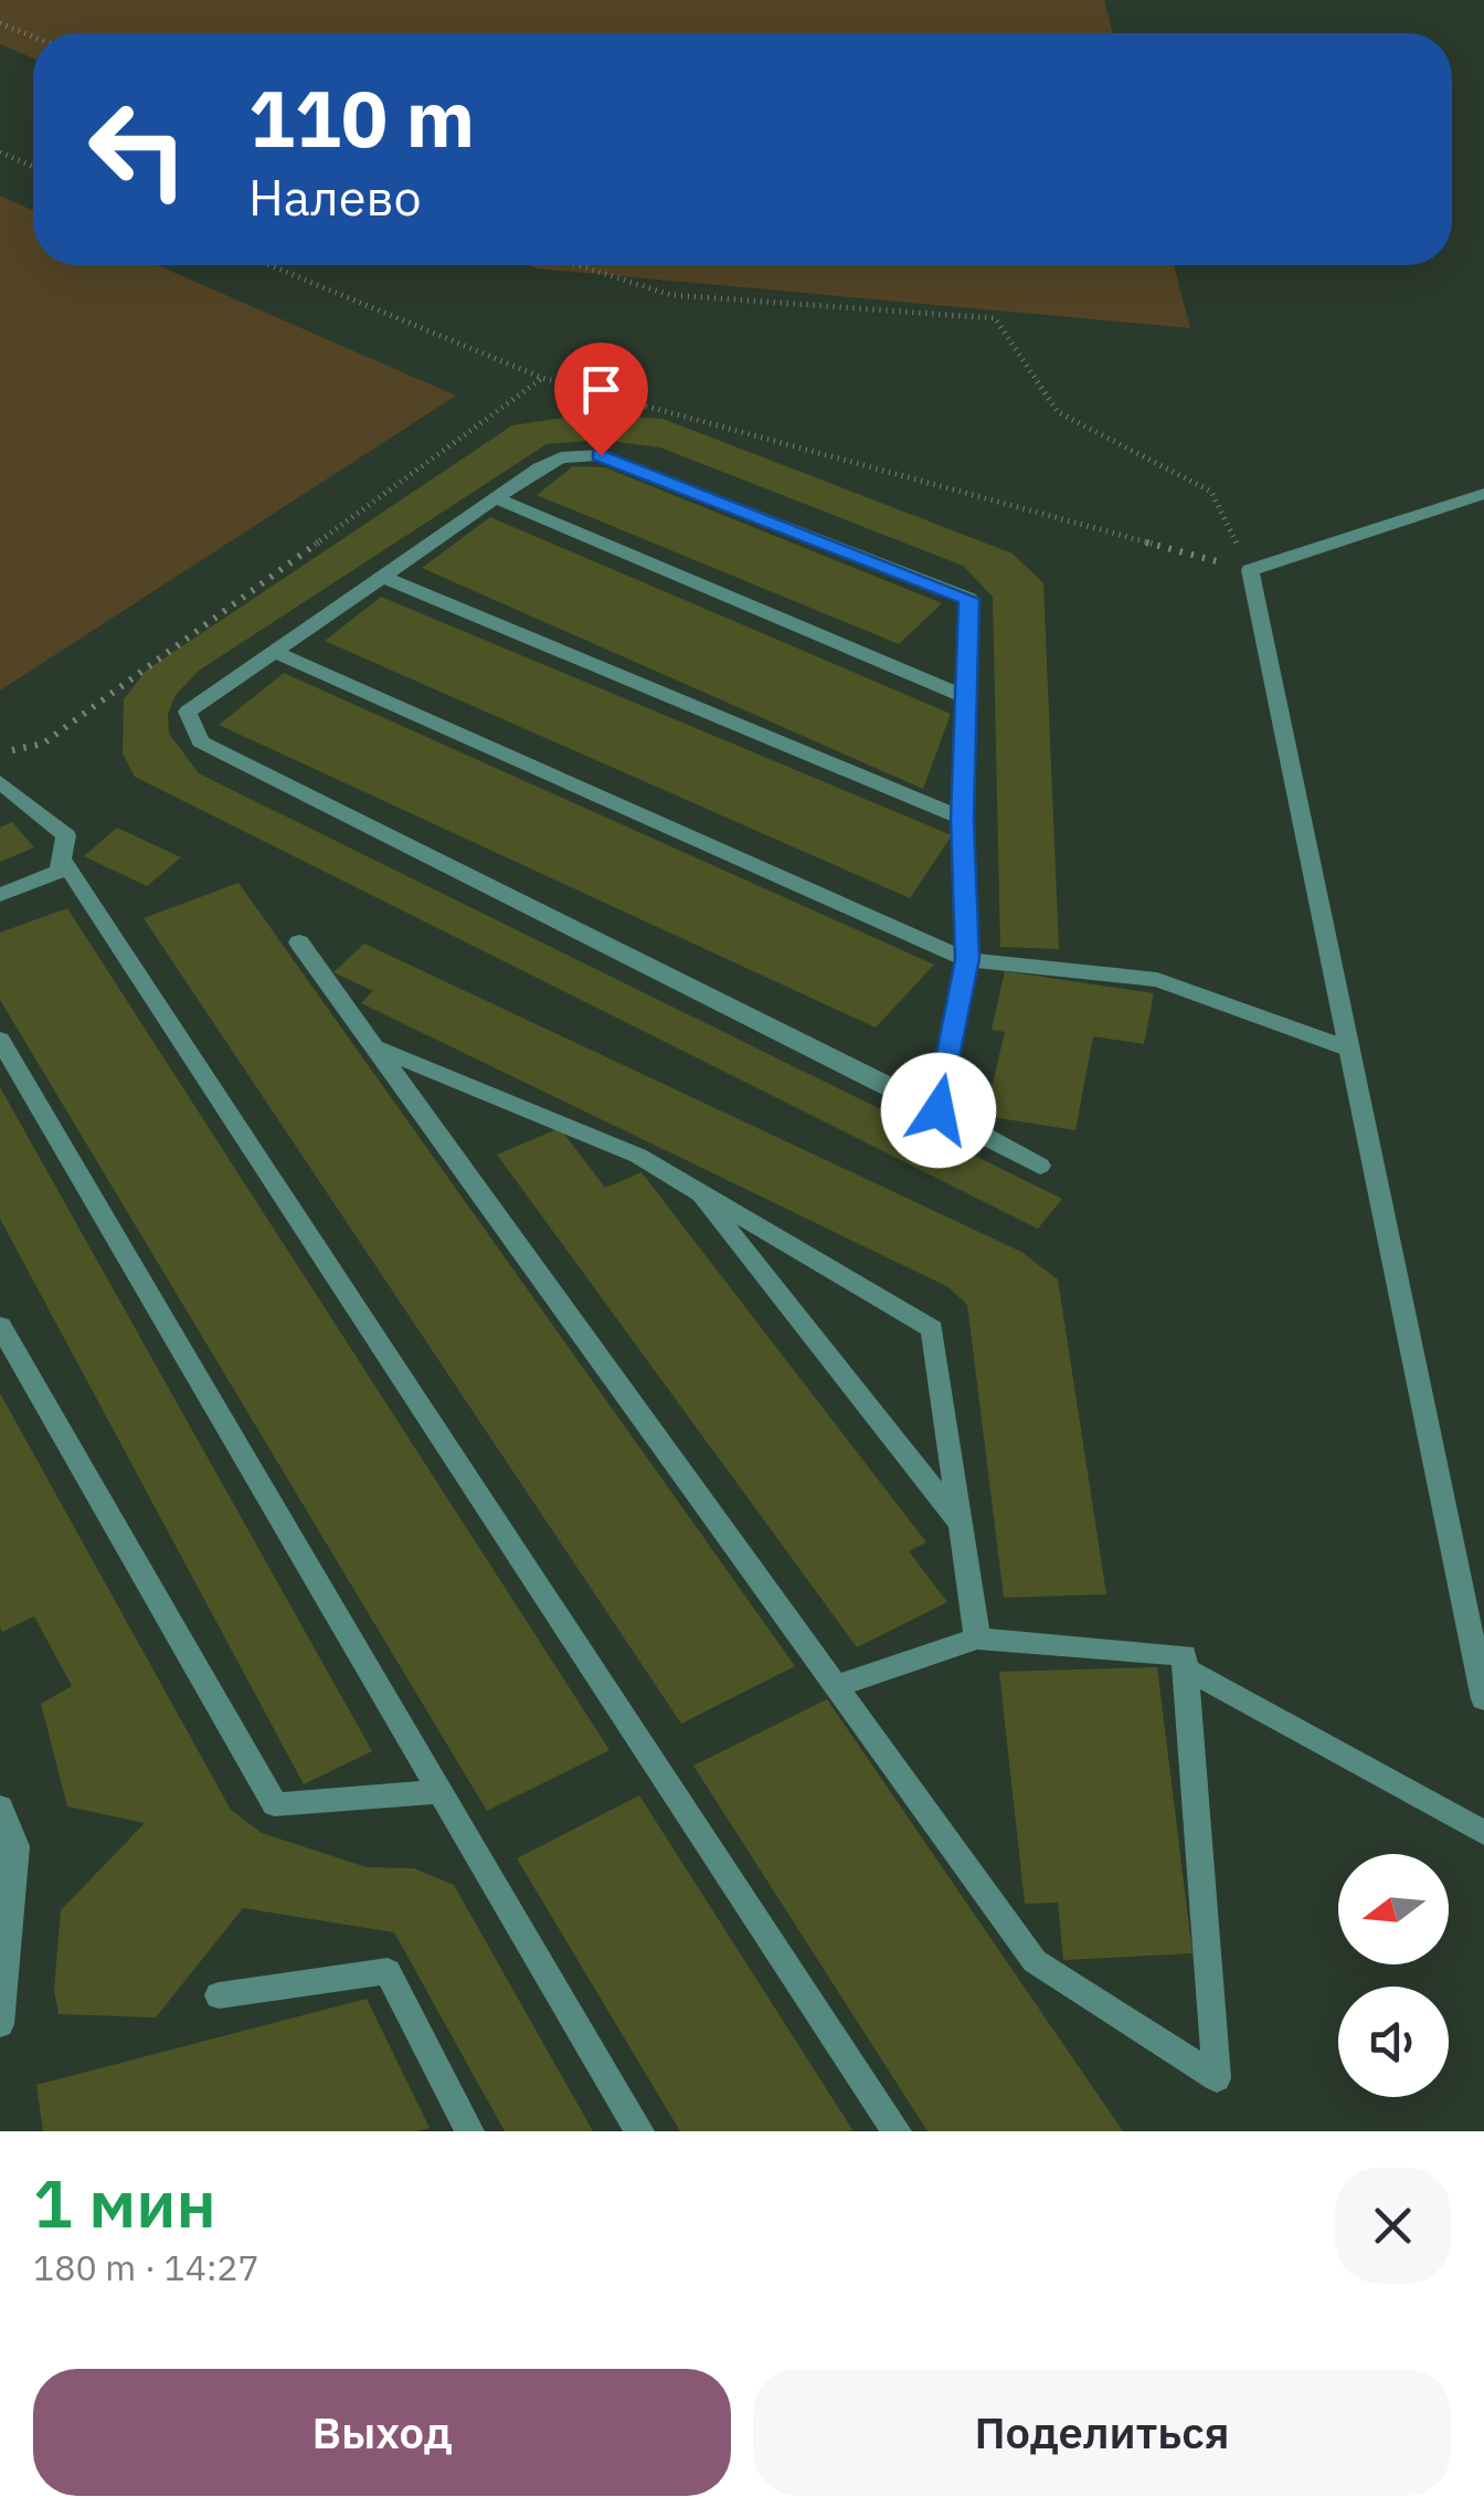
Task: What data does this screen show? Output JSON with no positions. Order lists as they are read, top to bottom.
{
  "north": "left",
  "page": {
    "turn": ["110 m", "Налево"],
    "heading": ["1 мин", "180 m · 14:27"],
    "buttons": ["Выход", "Поделиться"]
  }
}
